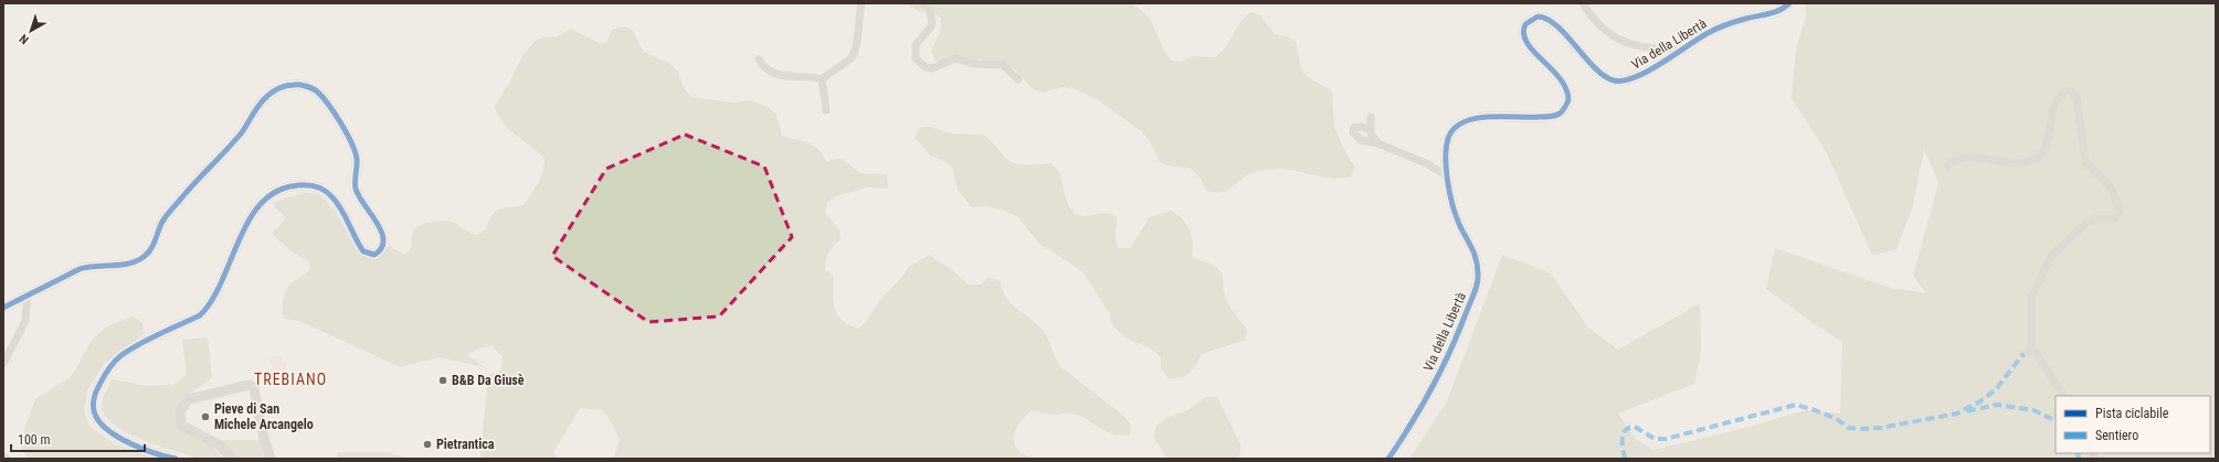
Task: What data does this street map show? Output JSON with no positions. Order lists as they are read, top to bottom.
{
  "streets": {
    "street": ["Via della Libertà"]
  },
  "districts": ["TREBIANO"],
  "places": ["B&B Da Giusè", "Pieve di San Michele Arcangelo", "Pietrantica"],
  "legend": ["Pista ciclabile", "Sentiero"],
  "scale_bar": "100 m",
  "north": "bottom left"
}
